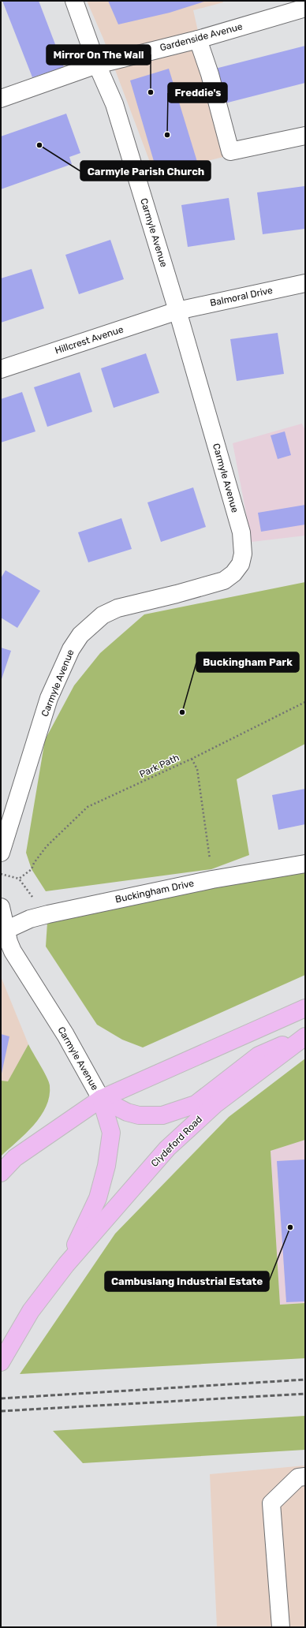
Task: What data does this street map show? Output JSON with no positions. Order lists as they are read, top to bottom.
{
  "streets": {
    "main road": ["Carmyle Avenue", "Clydeford Road"],
    "street": [
      "Gardenside Avenue",
      "Balmoral Drive",
      "Hillcrest Avenue",
      "Buckingham Drive"
    ],
    "path": ["Park Path"]
  },
  "crossings": [
    ["Gardenside Avenue", "Carmyle Avenue"],
    ["Carmyle Avenue", "Balmoral Drive"],
    ["Carmyle Avenue", "Hillcrest Avenue"],
    ["Carmyle Avenue", "Buckingham Drive"],
    ["Balmoral Drive", "Hillcrest Avenue"]
  ],
  "places": [
    "Mirror On The Wall",
    "Freddie's",
    "Carmyle Parish Church",
    "Buckingham Park",
    "Cambuslang Industrial Estate"
  ]
}
